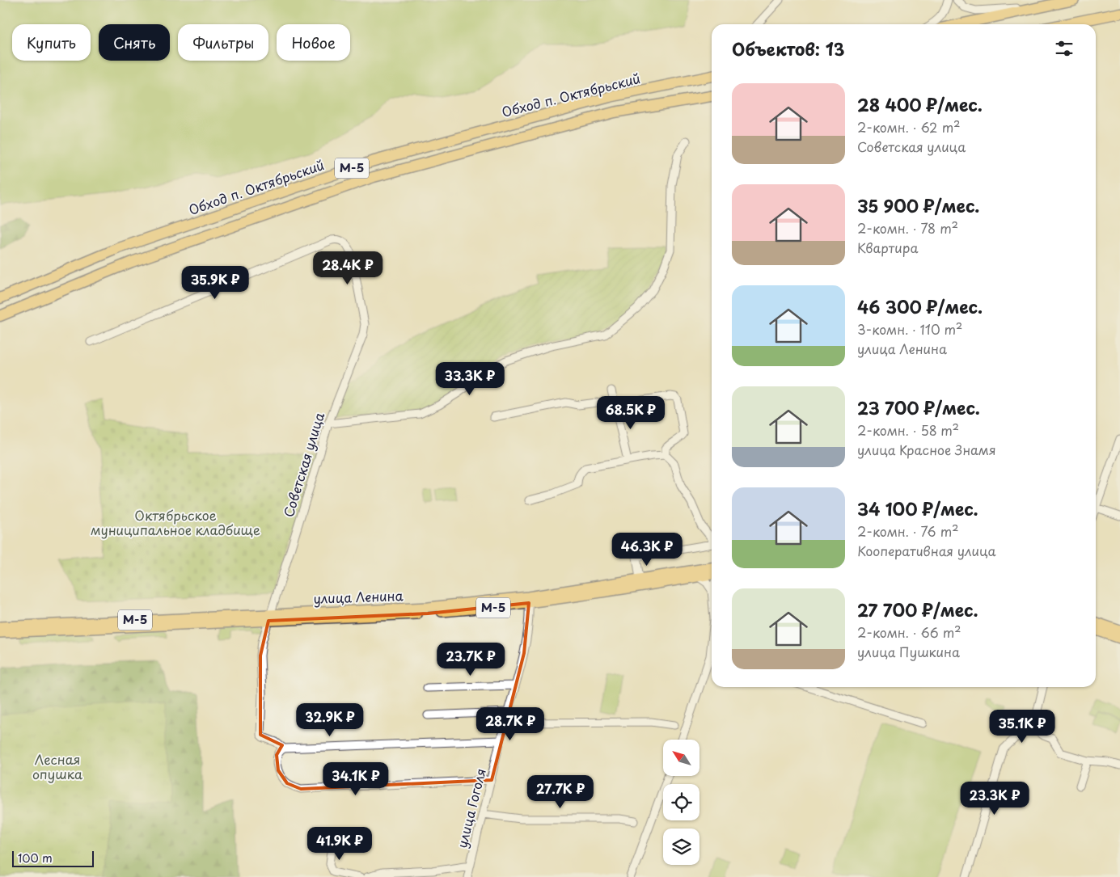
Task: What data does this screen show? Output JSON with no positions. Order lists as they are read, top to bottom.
{
  "streets": {
    "highway": ["Обход п. Октябрьский", "М-5"],
    "main road": ["улица Ленина"],
    "street": ["Советская улица", "улица Гоголя"]
  },
  "crossings": [
    ["Советская улица", "улица Ленина"],
    ["улица Ленина", "улица Гоголя"]
  ],
  "parks": ["Октябрьское муниципальное кладбище", "Лесная опушка"],
  "scale_bar": "100 m",
  "north": "top left",
  "page": {
    "chip": [
      "Купить",
      "Снять",
      "Фильтры",
      "Новое"
    ],
    "heading": "Объектов: 13",
    "list": [
      {
        "name": "28 400 ₽/мес.",
        "note": "2-комн. · 62 m² · Советская улица"
      },
      {
        "name": "35 900 ₽/мес.",
        "note": "2-комн. · 78 m² · Квартира"
      },
      {
        "name": "46 300 ₽/мес.",
        "note": "3-комн. · 110 m² · улица Ленина"
      },
      {
        "name": "23 700 ₽/мес.",
        "note": "2-комн. · 58 m² · улица Красное Знамя"
      },
      {
        "name": "34 100 ₽/мес.",
        "note": "2-комн. · 76 m² · Кооперативная улица"
      },
      {
        "name": "27 700 ₽/мес.",
        "note": "2-комн. · 66 m² · улица Пушкина"
      }
    ],
    "price": [
      "28.4K ₽",
      "35.9K ₽",
      "33.3K ₽",
      "68.5K ₽",
      "46.3K ₽",
      "23.7K ₽",
      "32.9K ₽",
      "28.7K ₽",
      "35.1K ₽",
      "34.1K ₽",
      "27.7K ₽",
      "23.3K ₽",
      "41.9K ₽"
    ],
    "scale": "100 m"
  }
}
